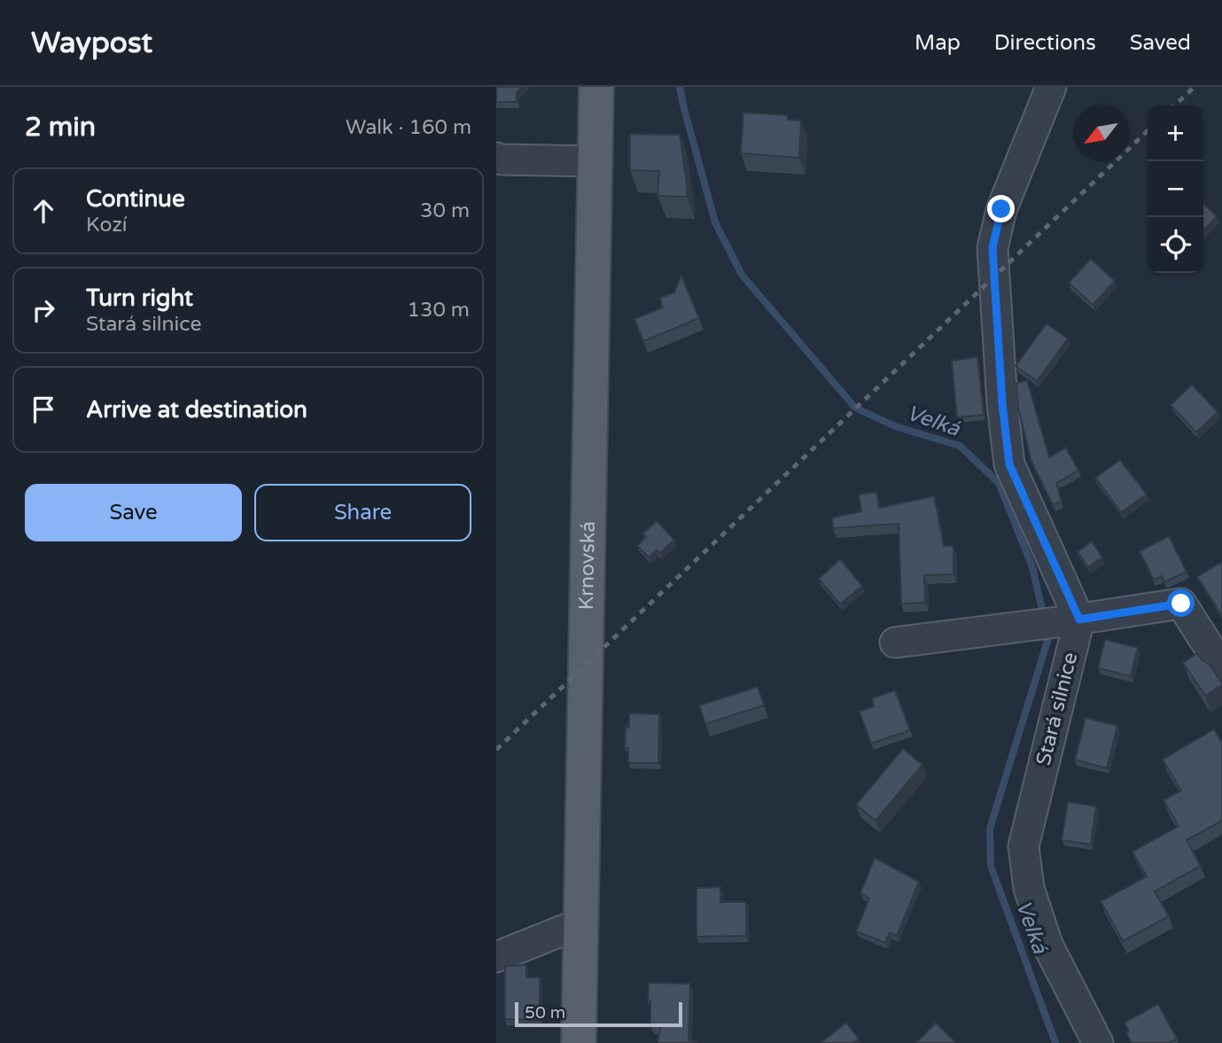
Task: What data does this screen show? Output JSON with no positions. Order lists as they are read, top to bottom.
{
  "streets": {
    "main road": ["Krnovská"],
    "street": ["Stará silnice"]
  },
  "water": ["Velká"],
  "scale_bar": "50 m",
  "north": "bottom left",
  "page": {
    "header": "Waypost",
    "nav": ["Map", "Directions", "Saved"],
    "heading": ["2 min", "Walk · 160 m"],
    "map_buttons": ["+", "−"],
    "list": [
      ["Continue", "Kozí", "30 m"],
      ["Turn right", "Stará silnice", "130 m"],
      "Arrive at destination"
    ],
    "buttons": ["Save", "Share"],
    "scale": "50 m"
  }
}
